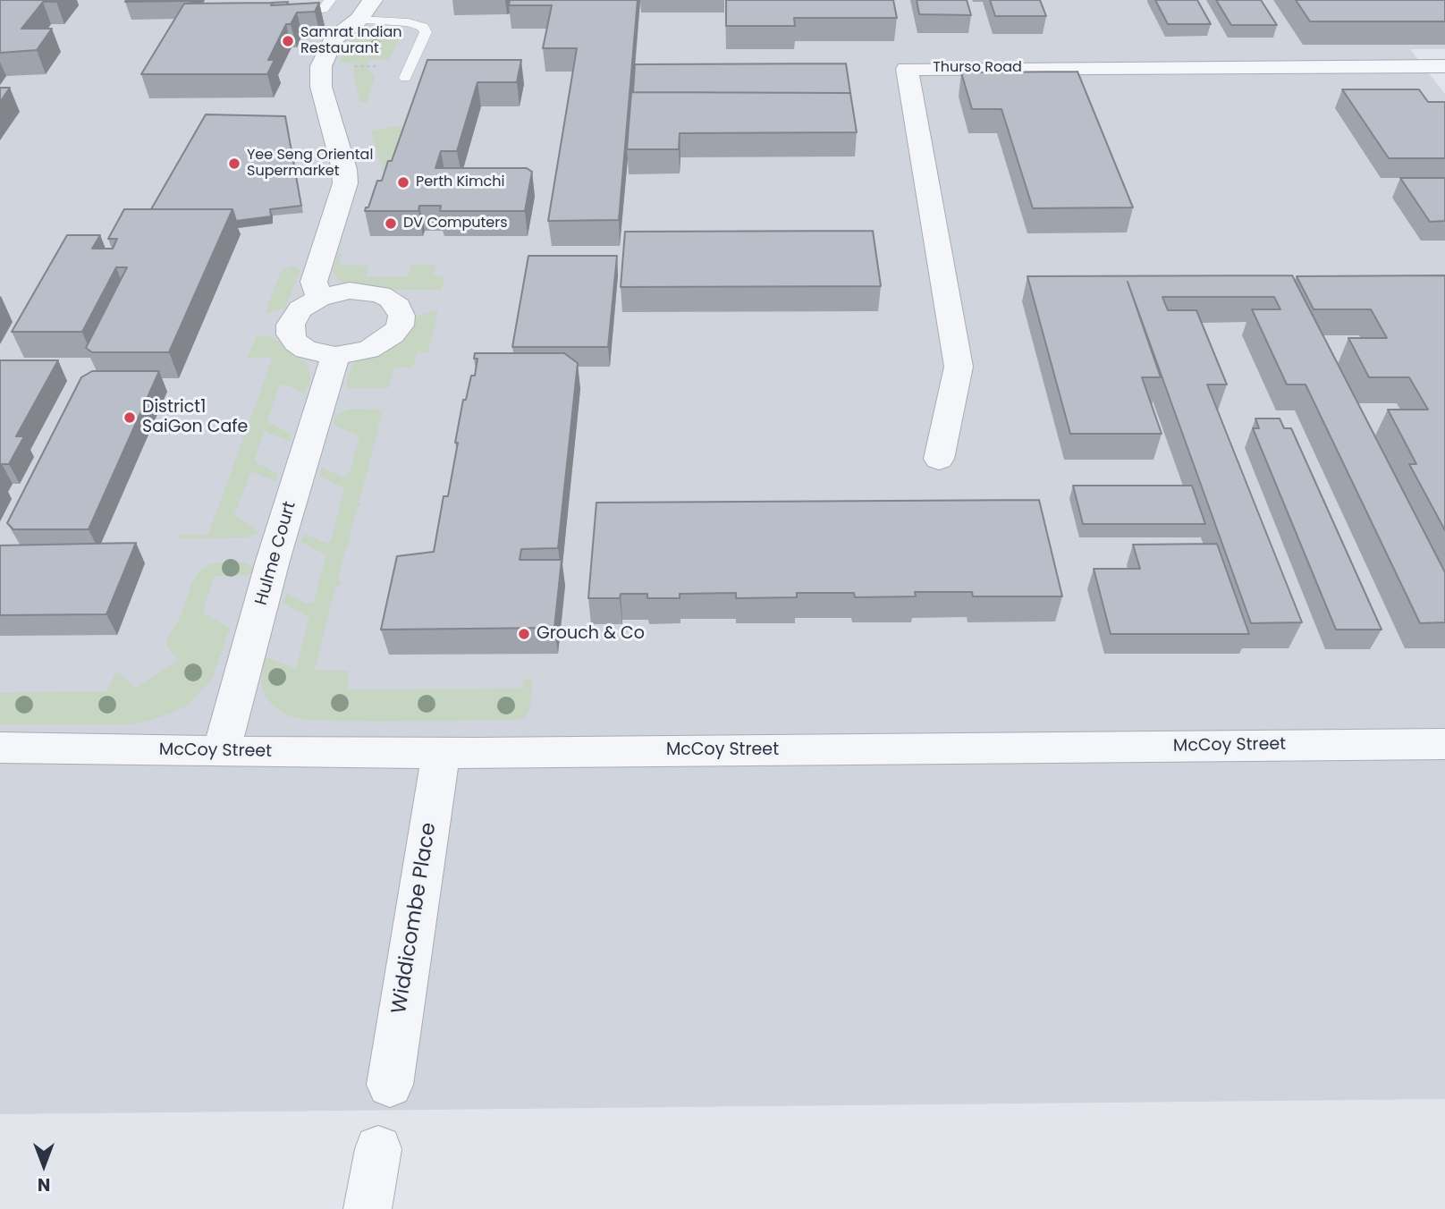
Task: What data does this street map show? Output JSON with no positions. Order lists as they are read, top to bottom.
{
  "streets": {
    "street": [
      "Thurso Road",
      "Hulme Court",
      "McCoy Street",
      "Widdicombe Place"
    ]
  },
  "crossings": [
    ["Hulme Court", "McCoy Street"],
    ["McCoy Street", "Widdicombe Place"]
  ],
  "places": [
    "Samrat Indian Restaurant",
    "Yee Seng Oriental Supermarket",
    "Perth Kimchi",
    "DV Computers",
    "District1 SaiGon Cafe",
    "Grouch & Co"
  ],
  "north": "bottom"
}
